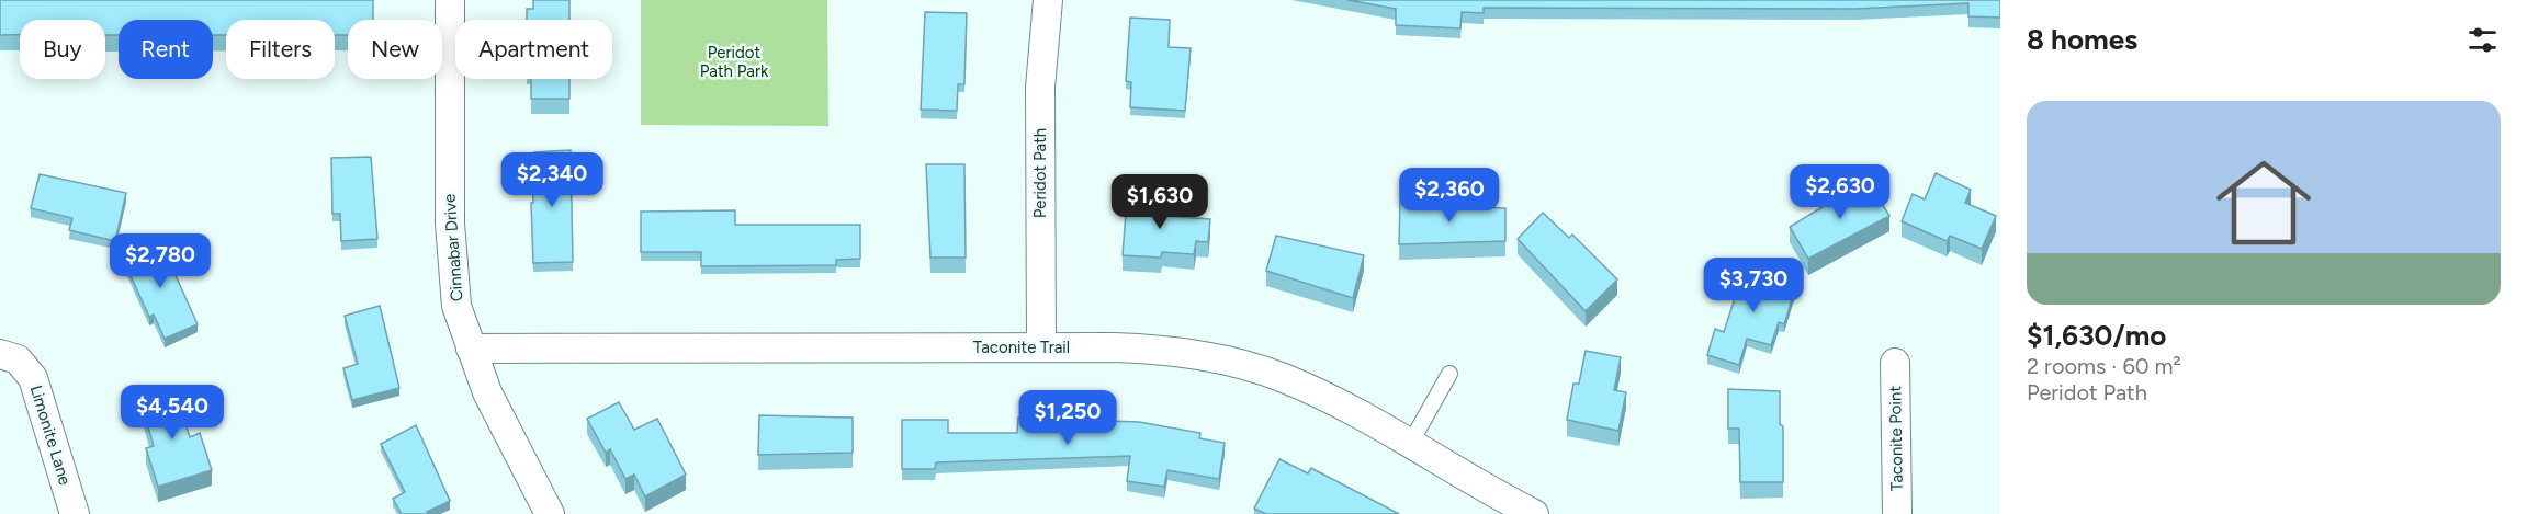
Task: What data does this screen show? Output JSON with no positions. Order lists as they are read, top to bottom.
{
  "streets": {
    "street": [
      "Peridot Path",
      "Cinnabar Drive",
      "Taconite Trail",
      "Limonite Lane",
      "Taconite Point"
    ]
  },
  "crossings": [
    ["Peridot Path", "Taconite Trail"],
    ["Cinnabar Drive", "Taconite Trail"]
  ],
  "parks": ["Peridot Path Park"],
  "page": {
    "heading": "8 homes",
    "chip": [
      "Buy",
      "Rent",
      "Filters",
      "New",
      "Apartment"
    ],
    "list": [
      {
        "name": "$1,630/mo",
        "note": "2 rooms · 60 m² · Peridot Path"
      }
    ],
    "price": [
      "$2,340",
      "$2,630",
      "$2,360",
      "$1,630",
      "$2,780",
      "$3,730",
      "$4,540",
      "$1,250"
    ]
  }
}
